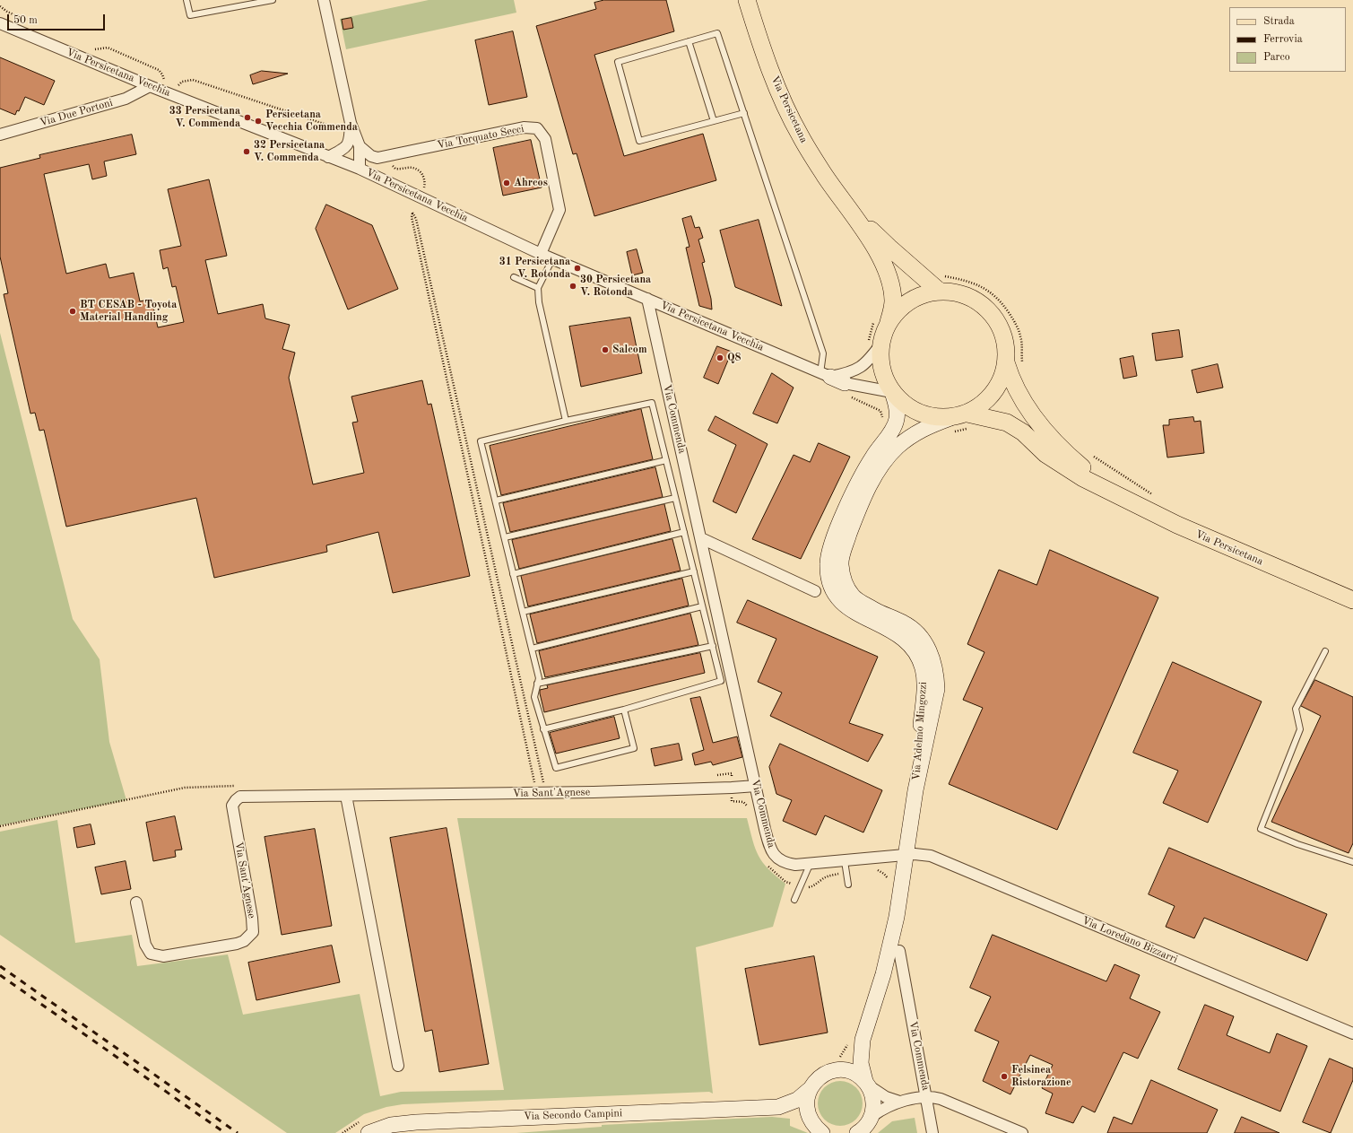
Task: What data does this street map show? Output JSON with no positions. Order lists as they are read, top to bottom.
{
  "streets": {
    "main road": ["Via Persicetana"],
    "street": [
      "Via Persicetana Vecchia",
      "Via Due Portoni",
      "Via Torquato Secci",
      "Via Commenda",
      "Via Adelmo Mingozzi",
      "Via Sant'Agnese",
      "Via Loredano Bizzarri",
      "Via Secondo Campini"
    ]
  },
  "crossings": [
    ["Via Persicetana Vecchia", "Via Due Portoni"],
    ["Via Persicetana Vecchia", "Via Torquato Secci"],
    ["Via Persicetana Vecchia", "Via Commenda"],
    ["Via Persicetana Vecchia", "Via Adelmo Mingozzi"],
    ["Via Commenda", "Via Adelmo Mingozzi"],
    ["Via Commenda", "Via Sant'Agnese"],
    ["Via Commenda", "Via Loredano Bizzarri"],
    ["Via Adelmo Mingozzi", "Via Loredano Bizzarri"]
  ],
  "places": [
    "33 Persicetana V. Commenda",
    "Persicetana Vecchia Commenda",
    "32 Persicetana V. Commenda",
    "Ahrcos",
    "31 Persicetana V. Rotonda",
    "30 Persicetana V. Rotonda",
    "BT CESAB - Toyota Material Handling",
    "Salcom",
    "Q8",
    "Felsinea Ristorazione"
  ],
  "legend": ["Strada", "Ferrovia", "Parco"],
  "scale_bar": "50 m"
}
